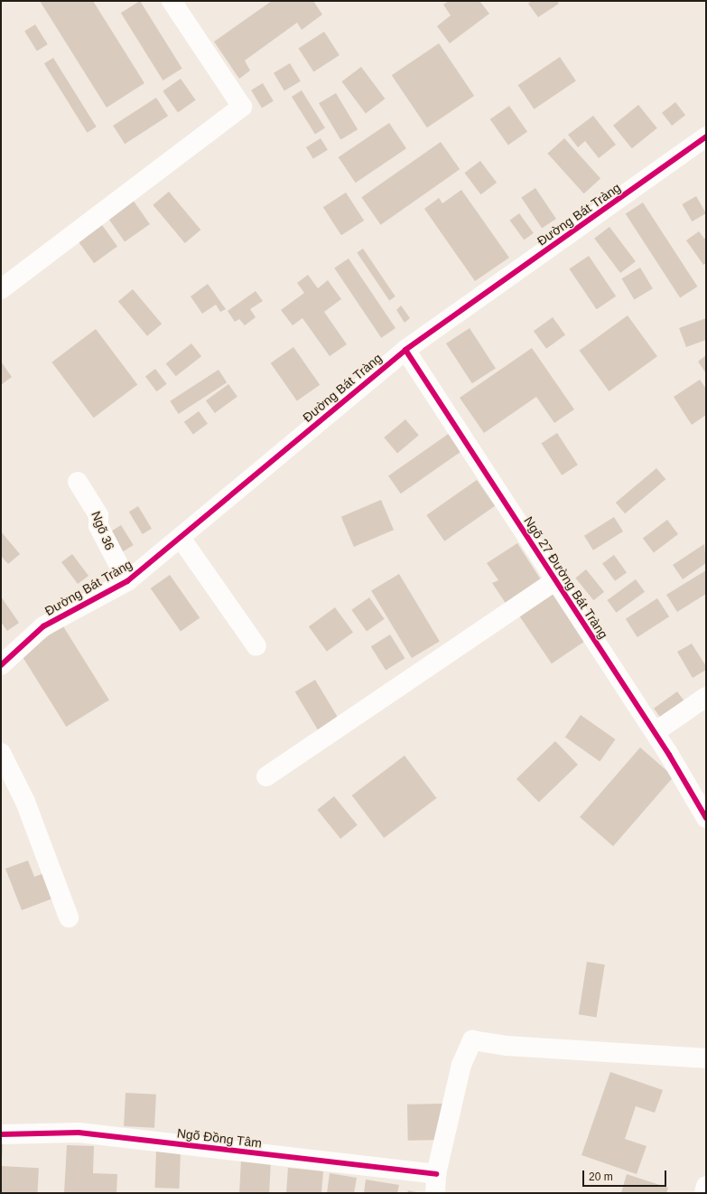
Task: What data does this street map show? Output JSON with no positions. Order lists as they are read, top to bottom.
{
  "streets": {
    "street": [
      "Đường Bát Tràng",
      "Ngõ 36",
      "Ngõ 27 Đường Bát Tràng",
      "Ngõ Đồng Tâm"
    ]
  },
  "crossings": [
    ["Đường Bát Tràng", "Ngõ 36"],
    ["Đường Bát Tràng", "Ngõ 27 Đường Bát Tràng"]
  ],
  "scale_bar": "20 m"
}
